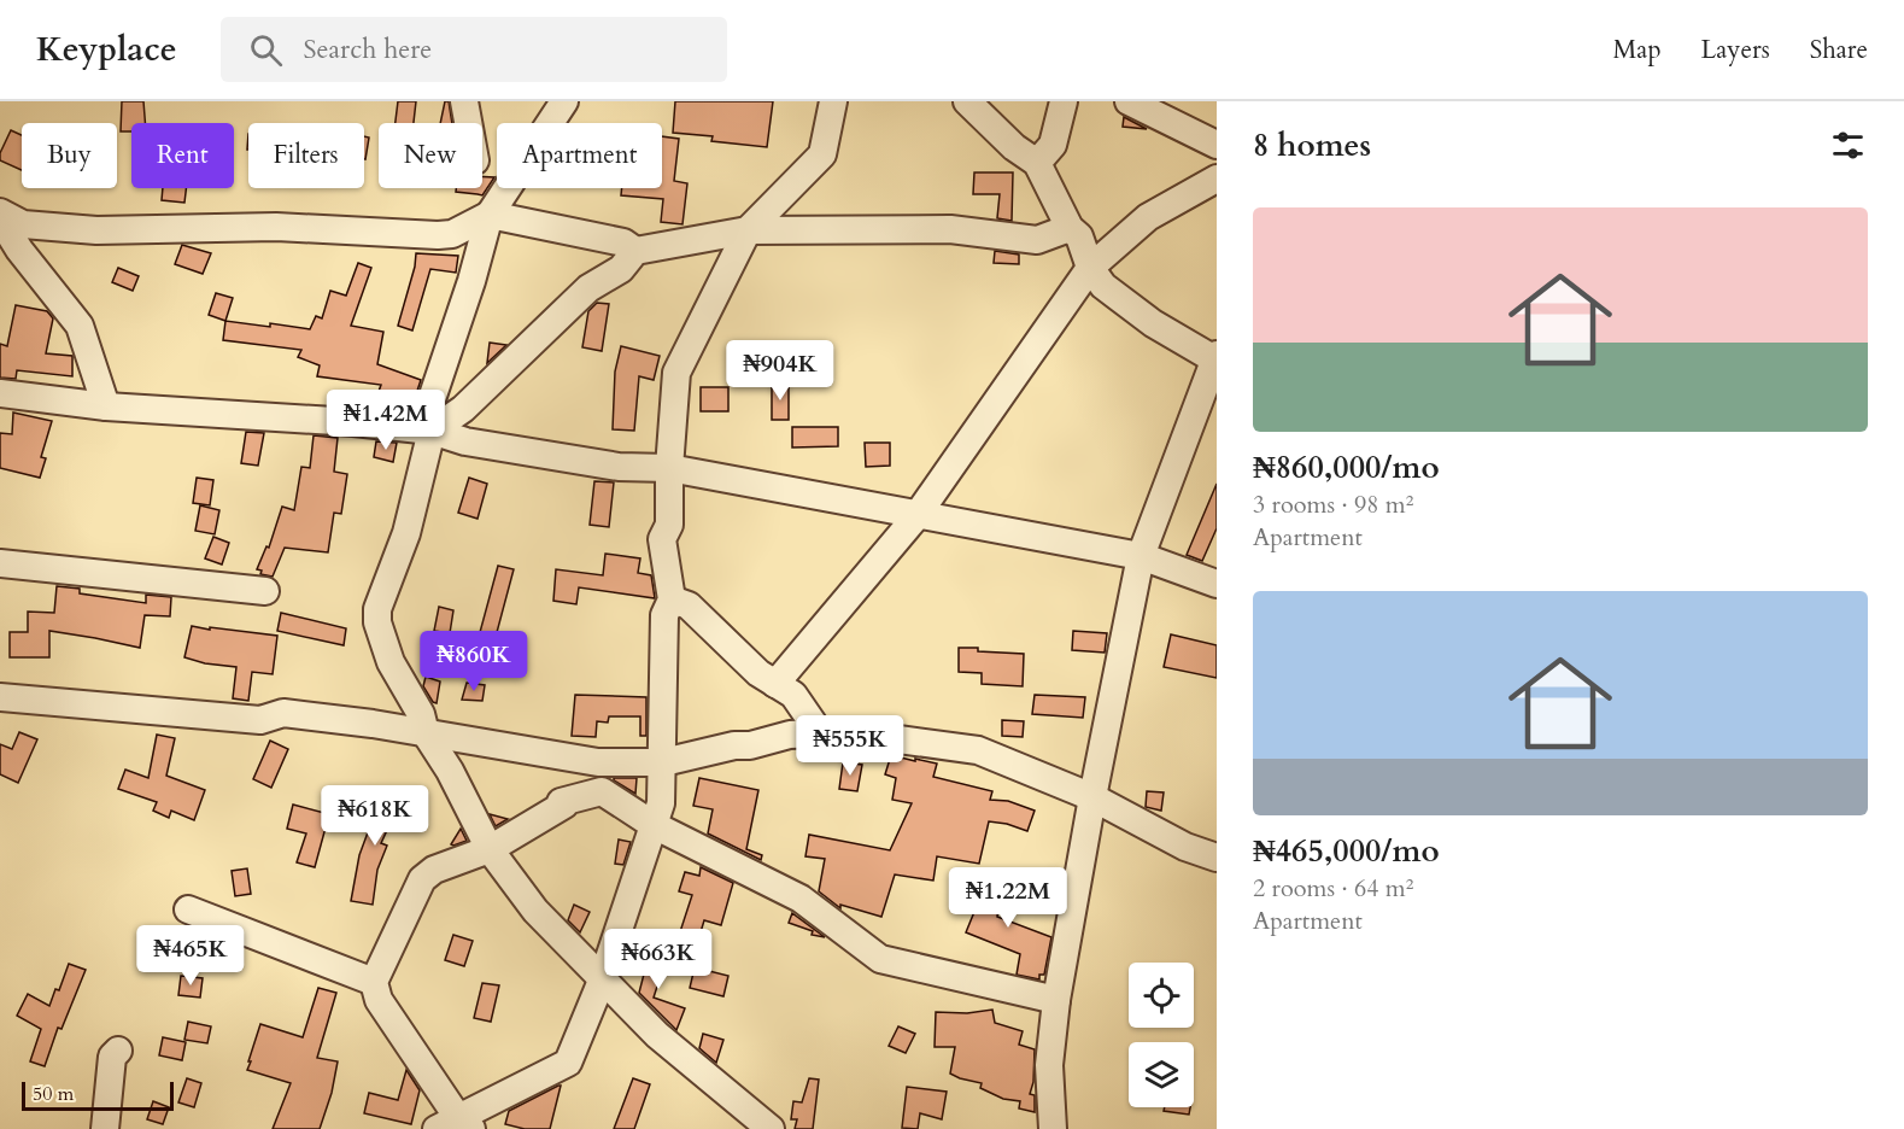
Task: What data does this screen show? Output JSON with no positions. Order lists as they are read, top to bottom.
{
  "scale_bar": "50 m",
  "page": {
    "header": "Keyplace",
    "search": "Search here",
    "nav": ["Map", "Layers", "Share"],
    "heading": "8 homes",
    "chip": [
      "Buy",
      "Rent",
      "Filters",
      "New",
      "Apartment"
    ],
    "list": [
      {
        "name": "₦860,000/mo",
        "note": "3 rooms · 98 m² · Apartment"
      },
      {
        "name": "₦465,000/mo",
        "note": "2 rooms · 64 m² · Apartment"
      }
    ],
    "price": [
      "₦904K",
      "₦1.42M",
      "₦860K",
      "₦555K",
      "₦618K",
      "₦1.22M",
      "₦465K",
      "₦663K"
    ],
    "scale": "50 m"
  }
}
